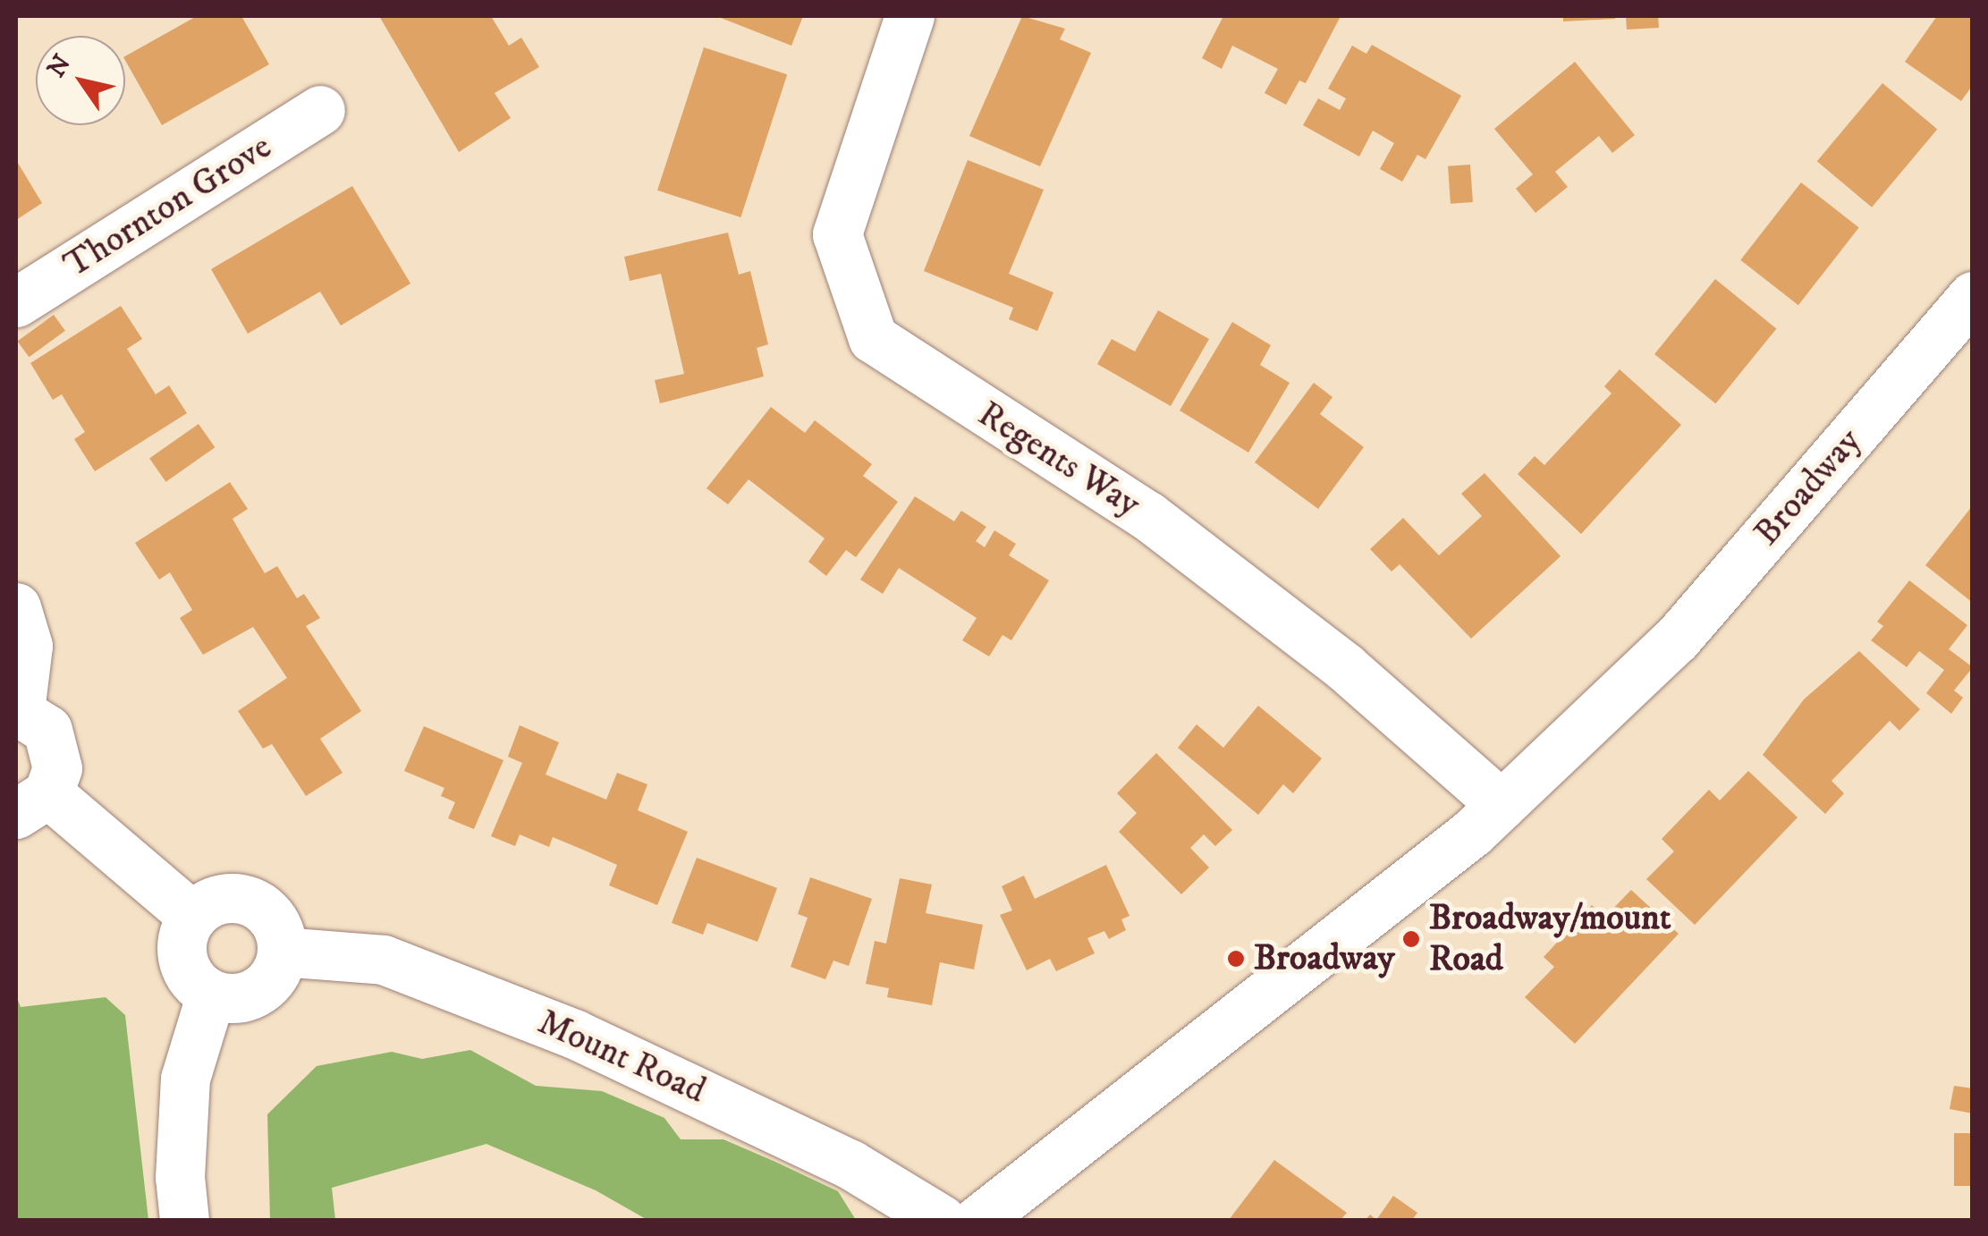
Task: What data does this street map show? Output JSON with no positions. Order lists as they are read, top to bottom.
{
  "streets": {
    "street": [
      "Thornton Grove",
      "Regents Way",
      "Broadway",
      "Mount Road"
    ]
  },
  "crossings": [
    ["Regents Way", "Broadway"]
  ],
  "places": ["Broadway/mount Road", "Broadway"],
  "north": "top left"
}
